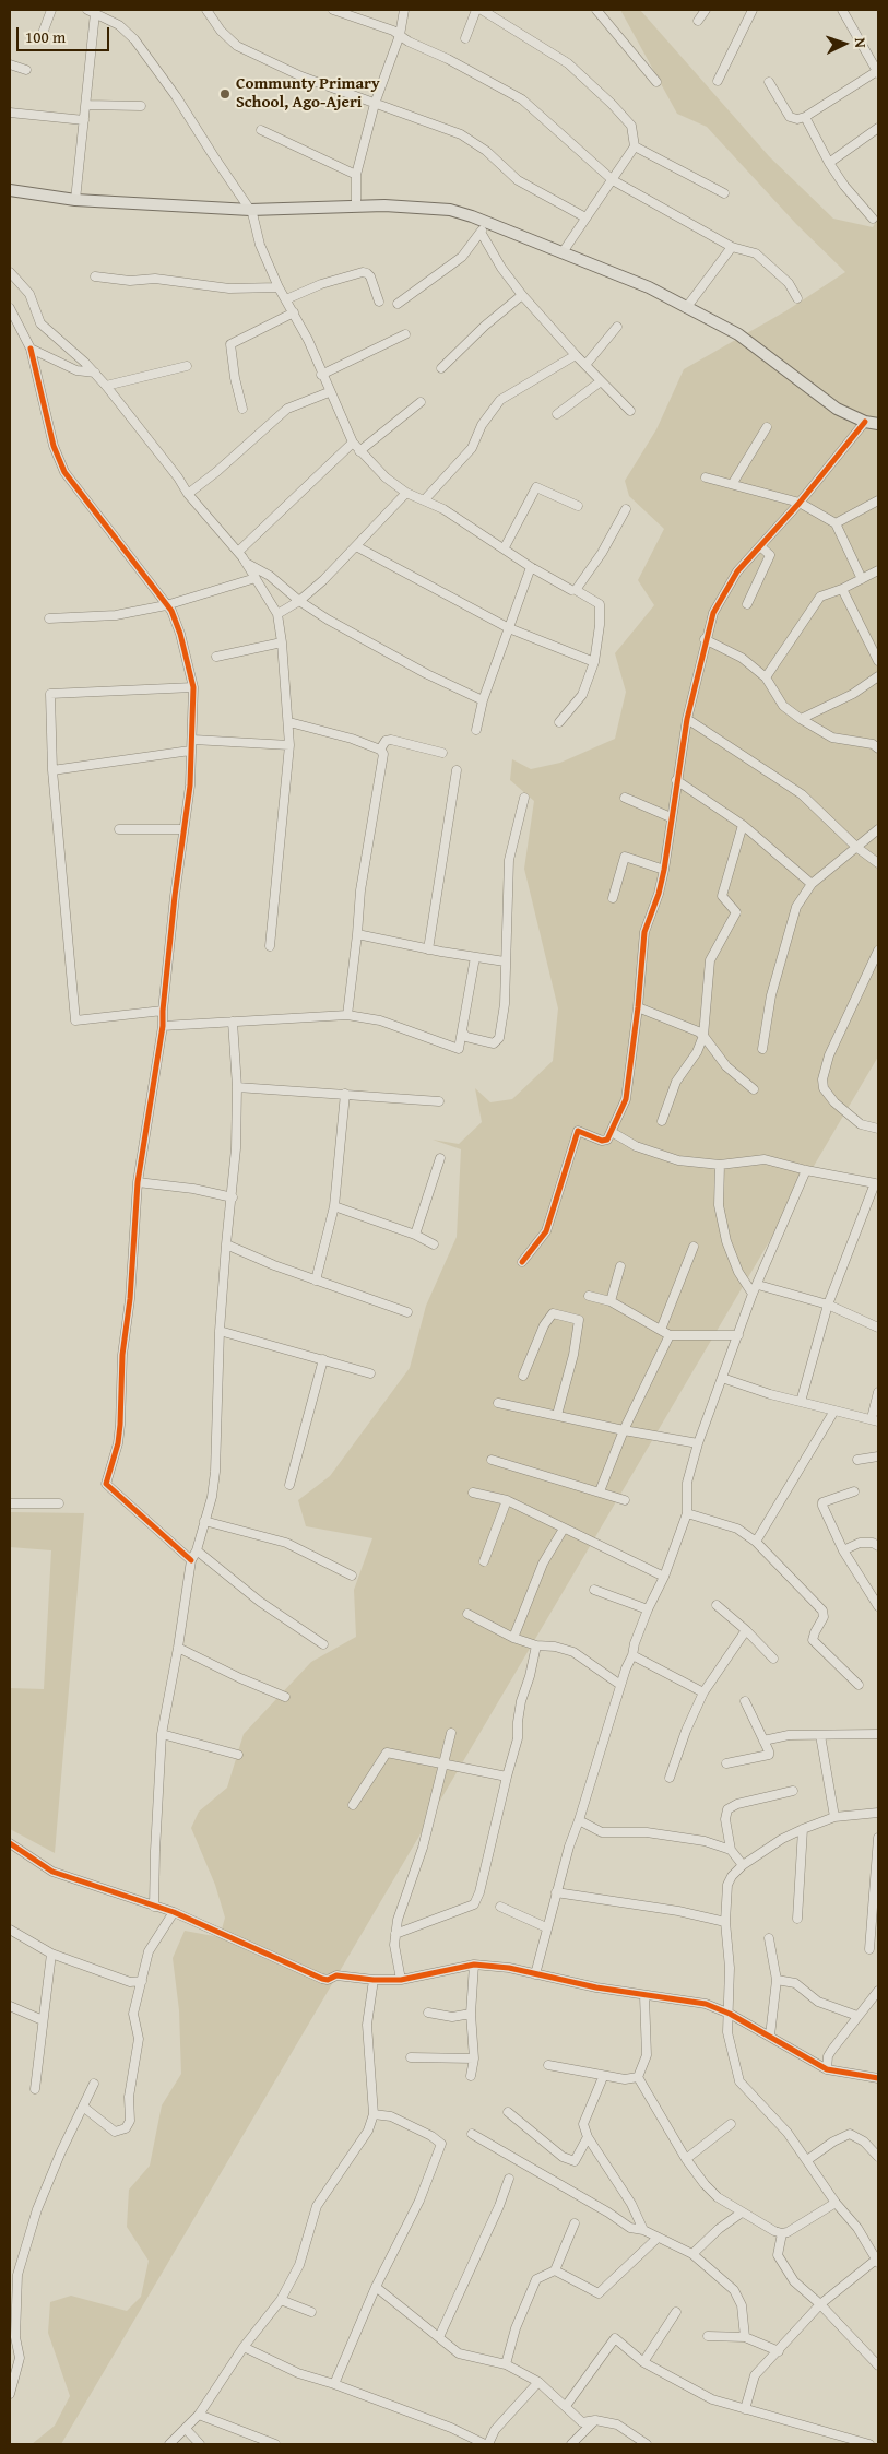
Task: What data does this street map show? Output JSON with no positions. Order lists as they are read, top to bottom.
{
  "places": ["Communty Primary School, Ago-Ajeri"],
  "scale_bar": "100 m",
  "north": "right"
}
